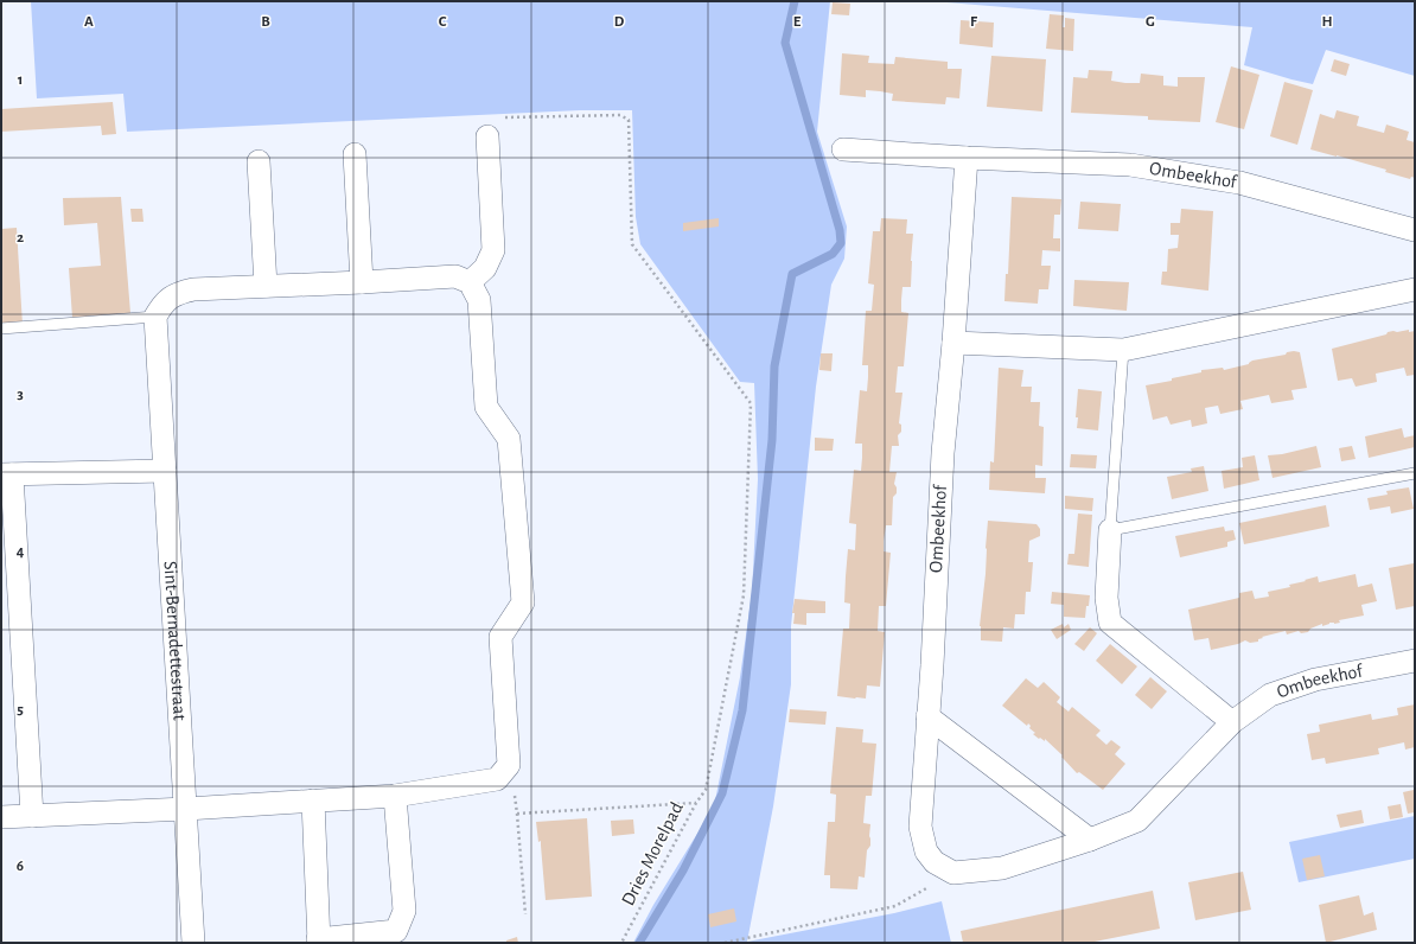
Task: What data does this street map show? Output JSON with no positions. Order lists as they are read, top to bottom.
{
  "streets": {
    "street": ["Ombeekhof", "Sint-Bernadettestraat"],
    "path": ["Dries Morelpad"]
  },
  "grid": {
    "columns": [
      "A",
      "B",
      "C",
      "D",
      "E",
      "F",
      "G",
      "H"
    ],
    "rows": [
      "1",
      "2",
      "3",
      "4",
      "5",
      "6"
    ]
  }
}
